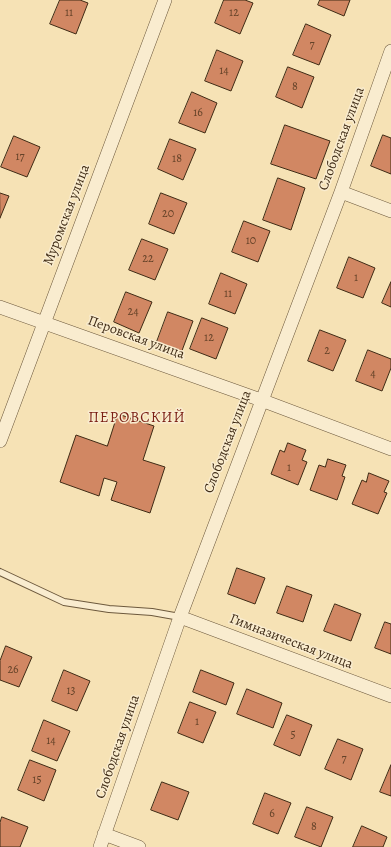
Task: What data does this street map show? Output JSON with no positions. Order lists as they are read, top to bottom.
{
  "streets": {
    "street": [
      "Слободская улица",
      "Муромская улица",
      "Перовская улица",
      "Гимназическая улица"
    ]
  },
  "crossings": [
    ["Слободская улица", "Перовская улица"],
    ["Слободская улица", "Гимназическая улица"],
    ["Муромская улица", "Перовская улица"]
  ],
  "districts": ["ПЕРОВСКИЙ"],
  "house_numbers": [
    "11",
    "12",
    "7",
    "14",
    "8",
    "16",
    "17",
    "18",
    "20",
    "10",
    "22",
    "1",
    "11",
    "24",
    "12",
    "2",
    "4",
    "1",
    "26",
    "13",
    "1",
    "5",
    "14",
    "7",
    "15",
    "6",
    "8"
  ]
}
